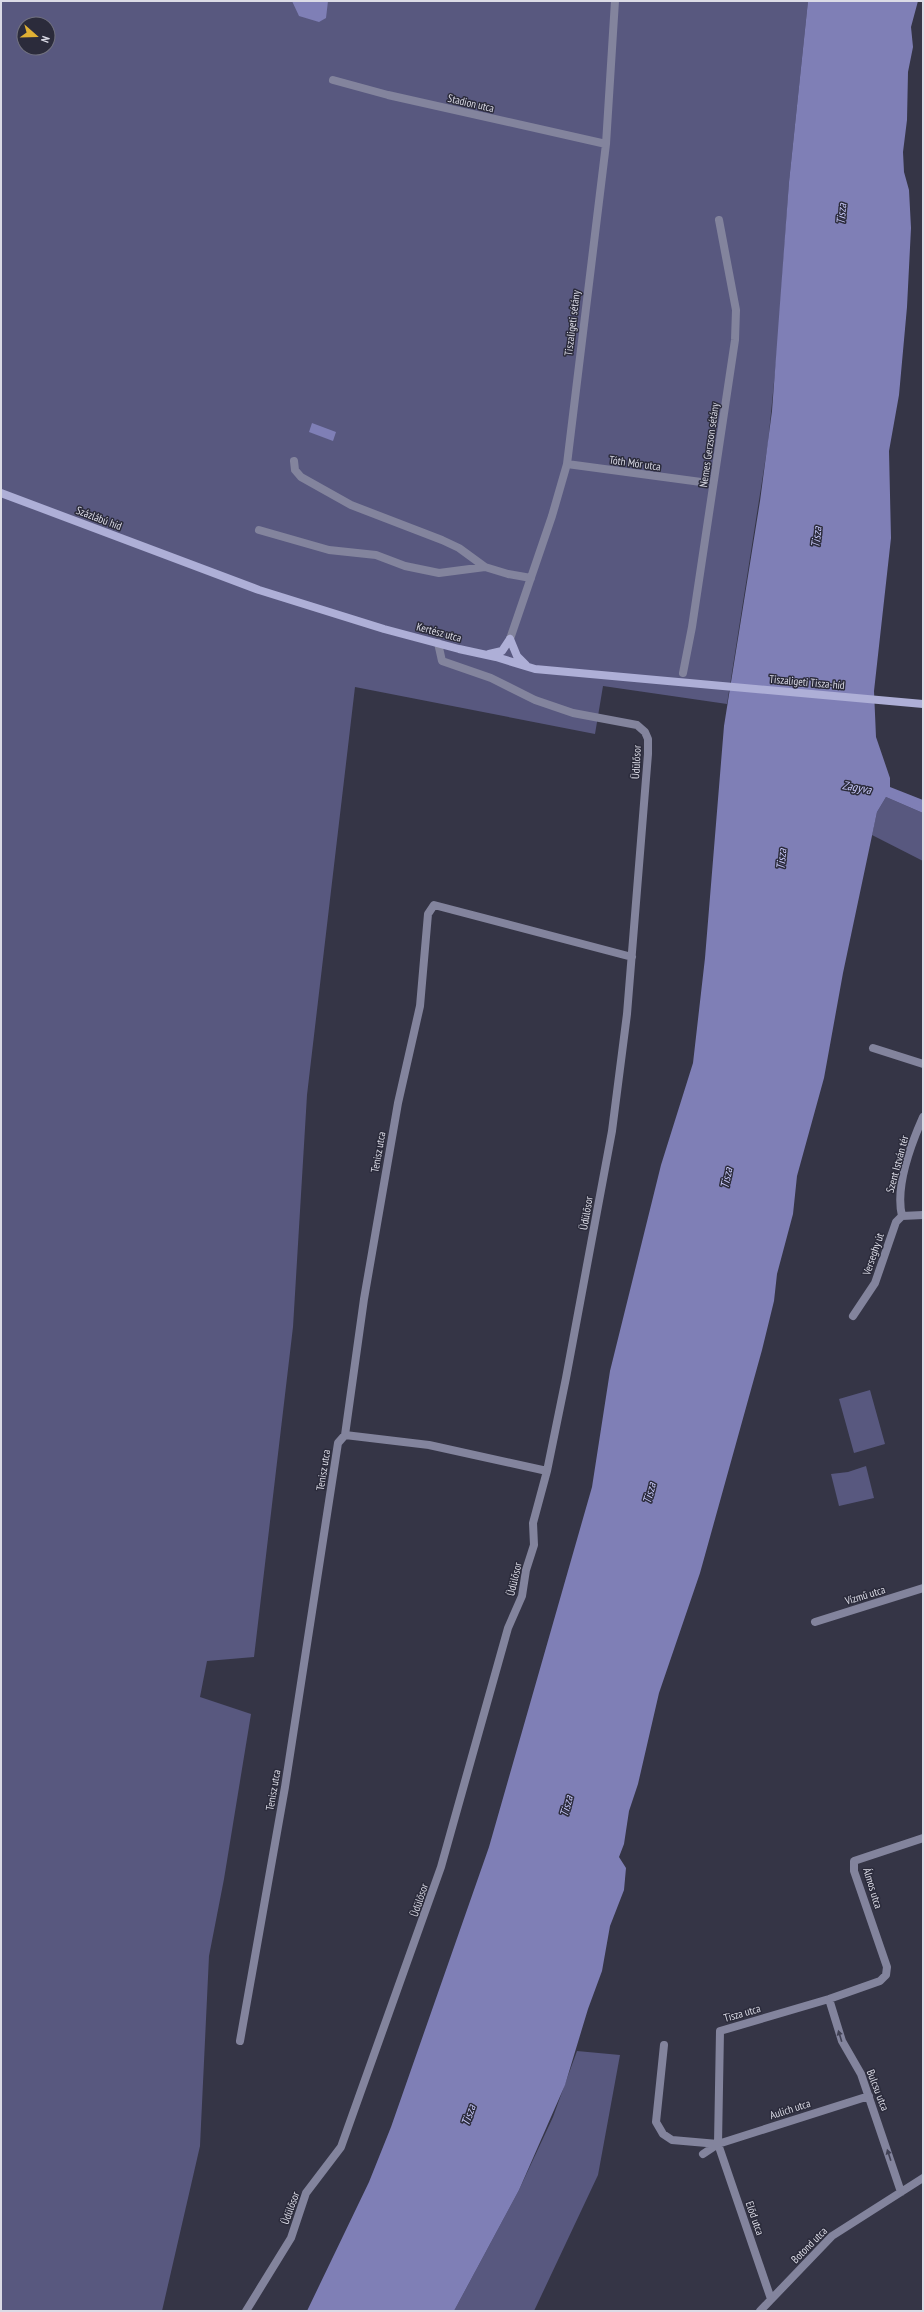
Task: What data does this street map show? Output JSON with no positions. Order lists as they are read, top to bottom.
{
  "streets": {
    "main road": ["Százlábú híd", "Kertész utca", "Tiszaligeti Tisza-híd"],
    "street": [
      "Stadion utca",
      "Tiszaligeti sétány",
      "Nemes Gerzson sétány",
      "Tóth Mór utca",
      "Üdülősor",
      "Tenisz utca",
      "Szent István tér",
      "Verseghy út",
      "Vízmű utca",
      "Álmos utca",
      "Tisza utca",
      "Bulcsu utca",
      "Aulich utca",
      "Előd utca",
      "Botond utca"
    ]
  },
  "crossings": [
    ["Stadion utca", "Tiszaligeti sétány"],
    ["Tiszaligeti sétány", "Tóth Mór utca"],
    ["Százlábú híd", "Kertész utca"],
    ["Kertész utca", "Tiszaligeti Tisza-híd"],
    ["Kertész utca", "Üdülősor"],
    ["Üdülősor", "Tenisz utca"],
    ["Szent István tér", "Verseghy út"],
    ["Álmos utca", "Tisza utca"],
    ["Tisza utca", "Bulcsu utca"],
    ["Tisza utca", "Aulich utca"],
    ["Tisza utca", "Előd utca"],
    ["Bulcsu utca", "Aulich utca"],
    ["Bulcsu utca", "Botond utca"],
    ["Aulich utca", "Előd utca"],
    ["Előd utca", "Botond utca"]
  ],
  "one_way": ["Bulcsu utca"],
  "water": ["Tisza", "Zagyva"],
  "north": "right"
}
